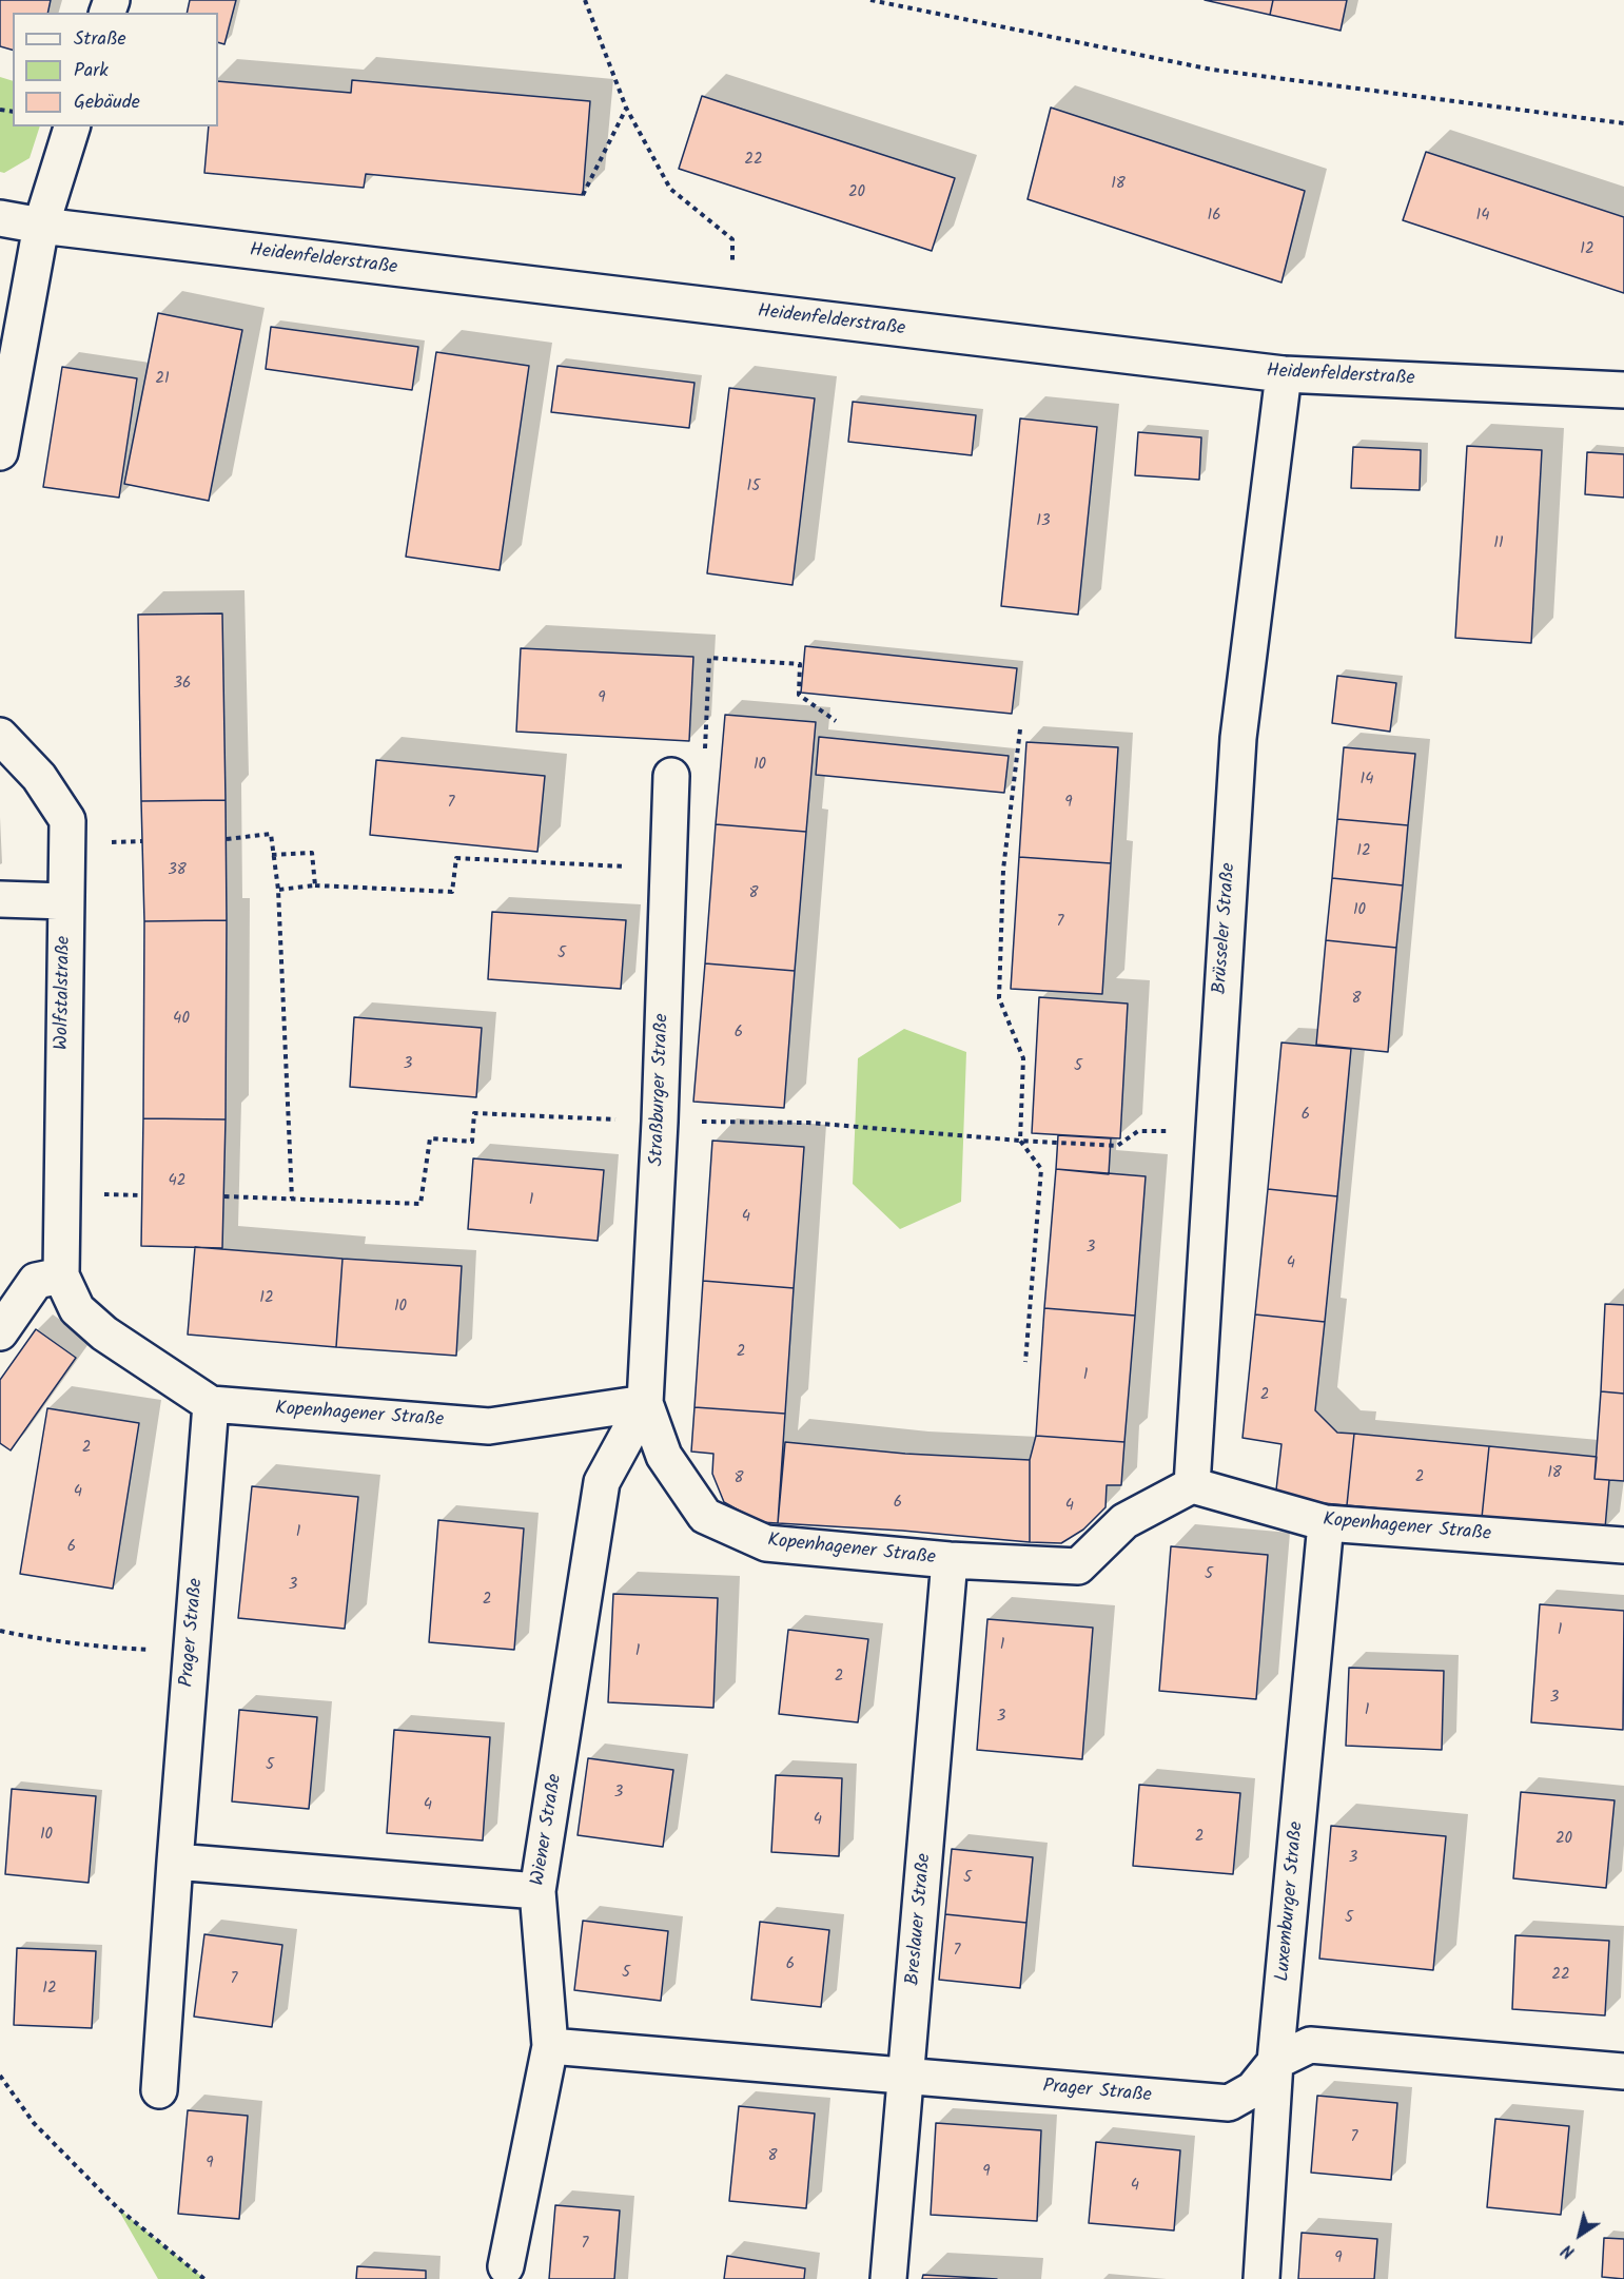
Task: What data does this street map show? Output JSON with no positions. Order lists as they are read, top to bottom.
{
  "streets": {
    "street": [
      "Heidenfelderstraße",
      "Brüsseler Straße",
      "Wolfstalstraße",
      "Straßburger Straße",
      "Kopenhagener Straße",
      "Prager Straße",
      "Wiener Straße",
      "Luxemburger Straße",
      "Breslauer Straße"
    ]
  },
  "crossings": [
    ["Heidenfelderstraße", "Brüsseler Straße"],
    ["Brüsseler Straße", "Kopenhagener Straße"],
    ["Wolfstalstraße", "Kopenhagener Straße"],
    ["Straßburger Straße", "Kopenhagener Straße"],
    ["Straßburger Straße", "Wiener Straße"],
    ["Kopenhagener Straße", "Prager Straße"],
    ["Kopenhagener Straße", "Wiener Straße"],
    ["Kopenhagener Straße", "Luxemburger Straße"],
    ["Kopenhagener Straße", "Breslauer Straße"],
    ["Prager Straße", "Wiener Straße"],
    ["Prager Straße", "Luxemburger Straße"],
    ["Prager Straße", "Breslauer Straße"]
  ],
  "house_numbers": [
    "22",
    "18",
    "20",
    "16",
    "14",
    "12",
    "21",
    "15",
    "13",
    "11",
    "36",
    "9",
    "10",
    "14",
    "7",
    "9",
    "12",
    "38",
    "8",
    "10",
    "7",
    "5",
    "8",
    "40",
    "6",
    "3",
    "5",
    "6",
    "42",
    "1",
    "4",
    "3",
    "4",
    "12",
    "10",
    "2",
    "1",
    "2",
    "2",
    "18",
    "2",
    "8",
    "4",
    "6",
    "4",
    "1",
    "6",
    "5",
    "3",
    "2",
    "1",
    "1",
    "1",
    "2",
    "3",
    "1",
    "3",
    "5",
    "3",
    "4",
    "4",
    "10",
    "2",
    "20",
    "3",
    "5",
    "5",
    "7",
    "6",
    "5",
    "22",
    "7",
    "12",
    "7",
    "8",
    "9",
    "9",
    "4",
    "7",
    "9"
  ],
  "legend": ["Straße", "Park", "Gebäude"],
  "north": "bottom left"
}
